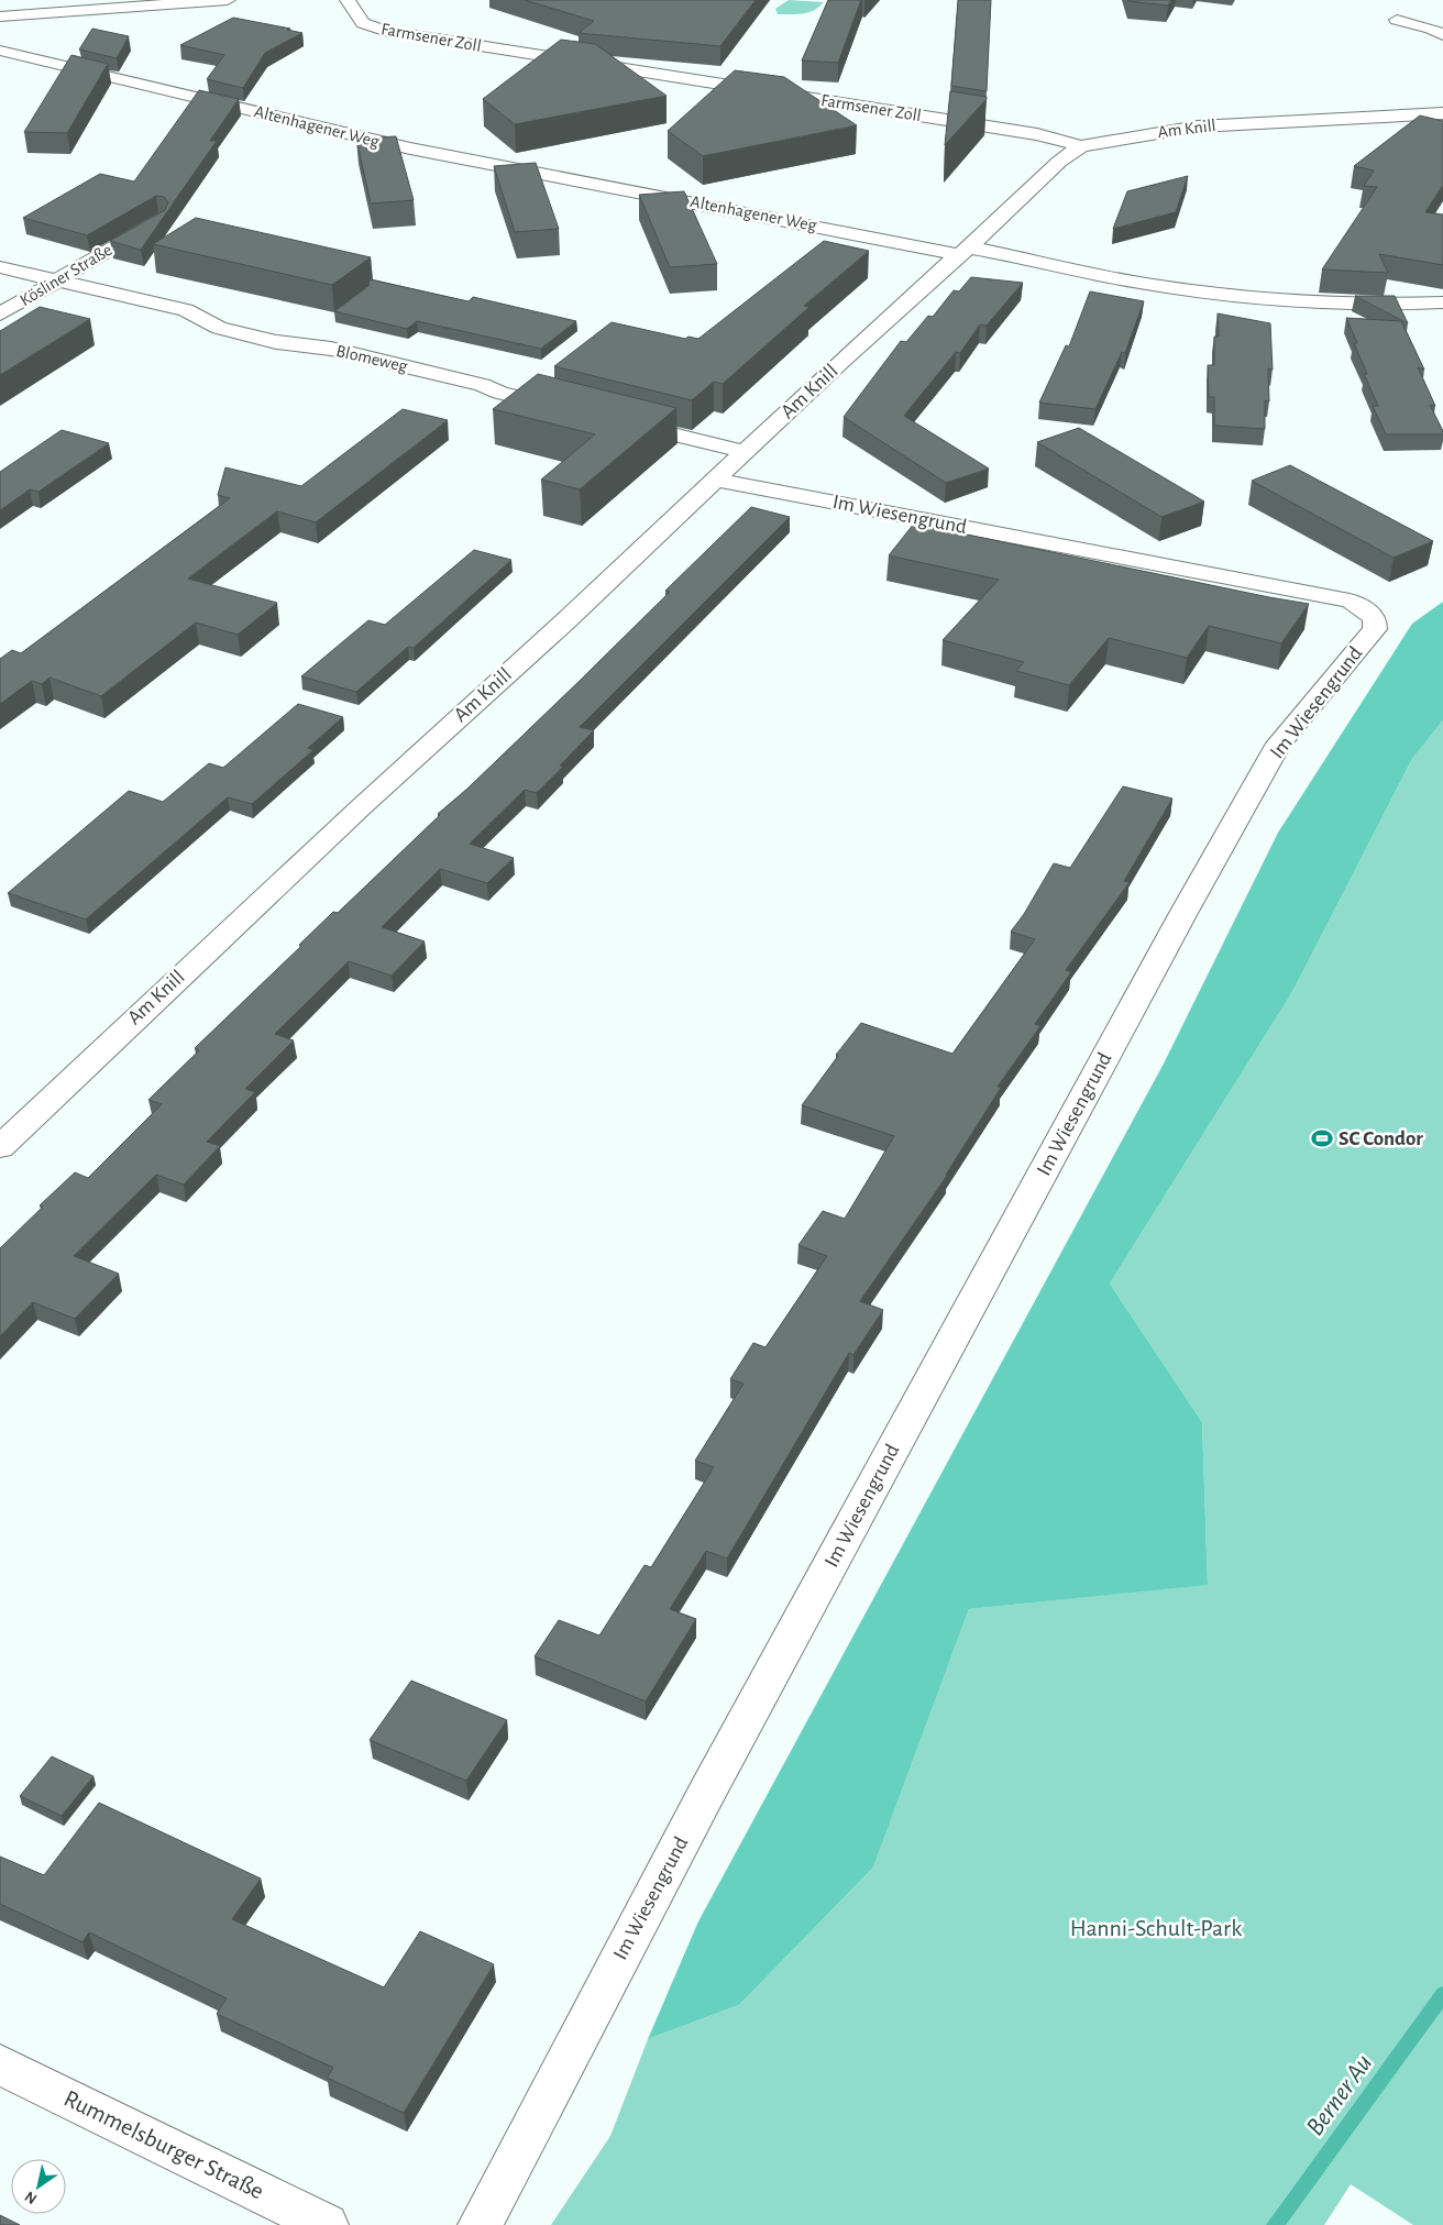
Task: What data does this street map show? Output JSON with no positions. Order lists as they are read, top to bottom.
{
  "streets": {
    "street": [
      "Farmsener Zoll",
      "Altenhagener Weg",
      "Am Knill",
      "Kösliner Straße",
      "Blomeweg",
      "Im Wiesengrund",
      "Rummelsburger Straße"
    ]
  },
  "crossings": [
    ["Farmsener Zoll", "Am Knill"],
    ["Altenhagener Weg", "Am Knill"],
    ["Am Knill", "Im Wiesengrund"],
    ["Kösliner Straße", "Blomeweg"]
  ],
  "water": ["Berner Au"],
  "parks": ["Hanni-Schult-Park"],
  "places": {
    "sports": ["SC Condor"]
  },
  "north": "bottom left"
}
